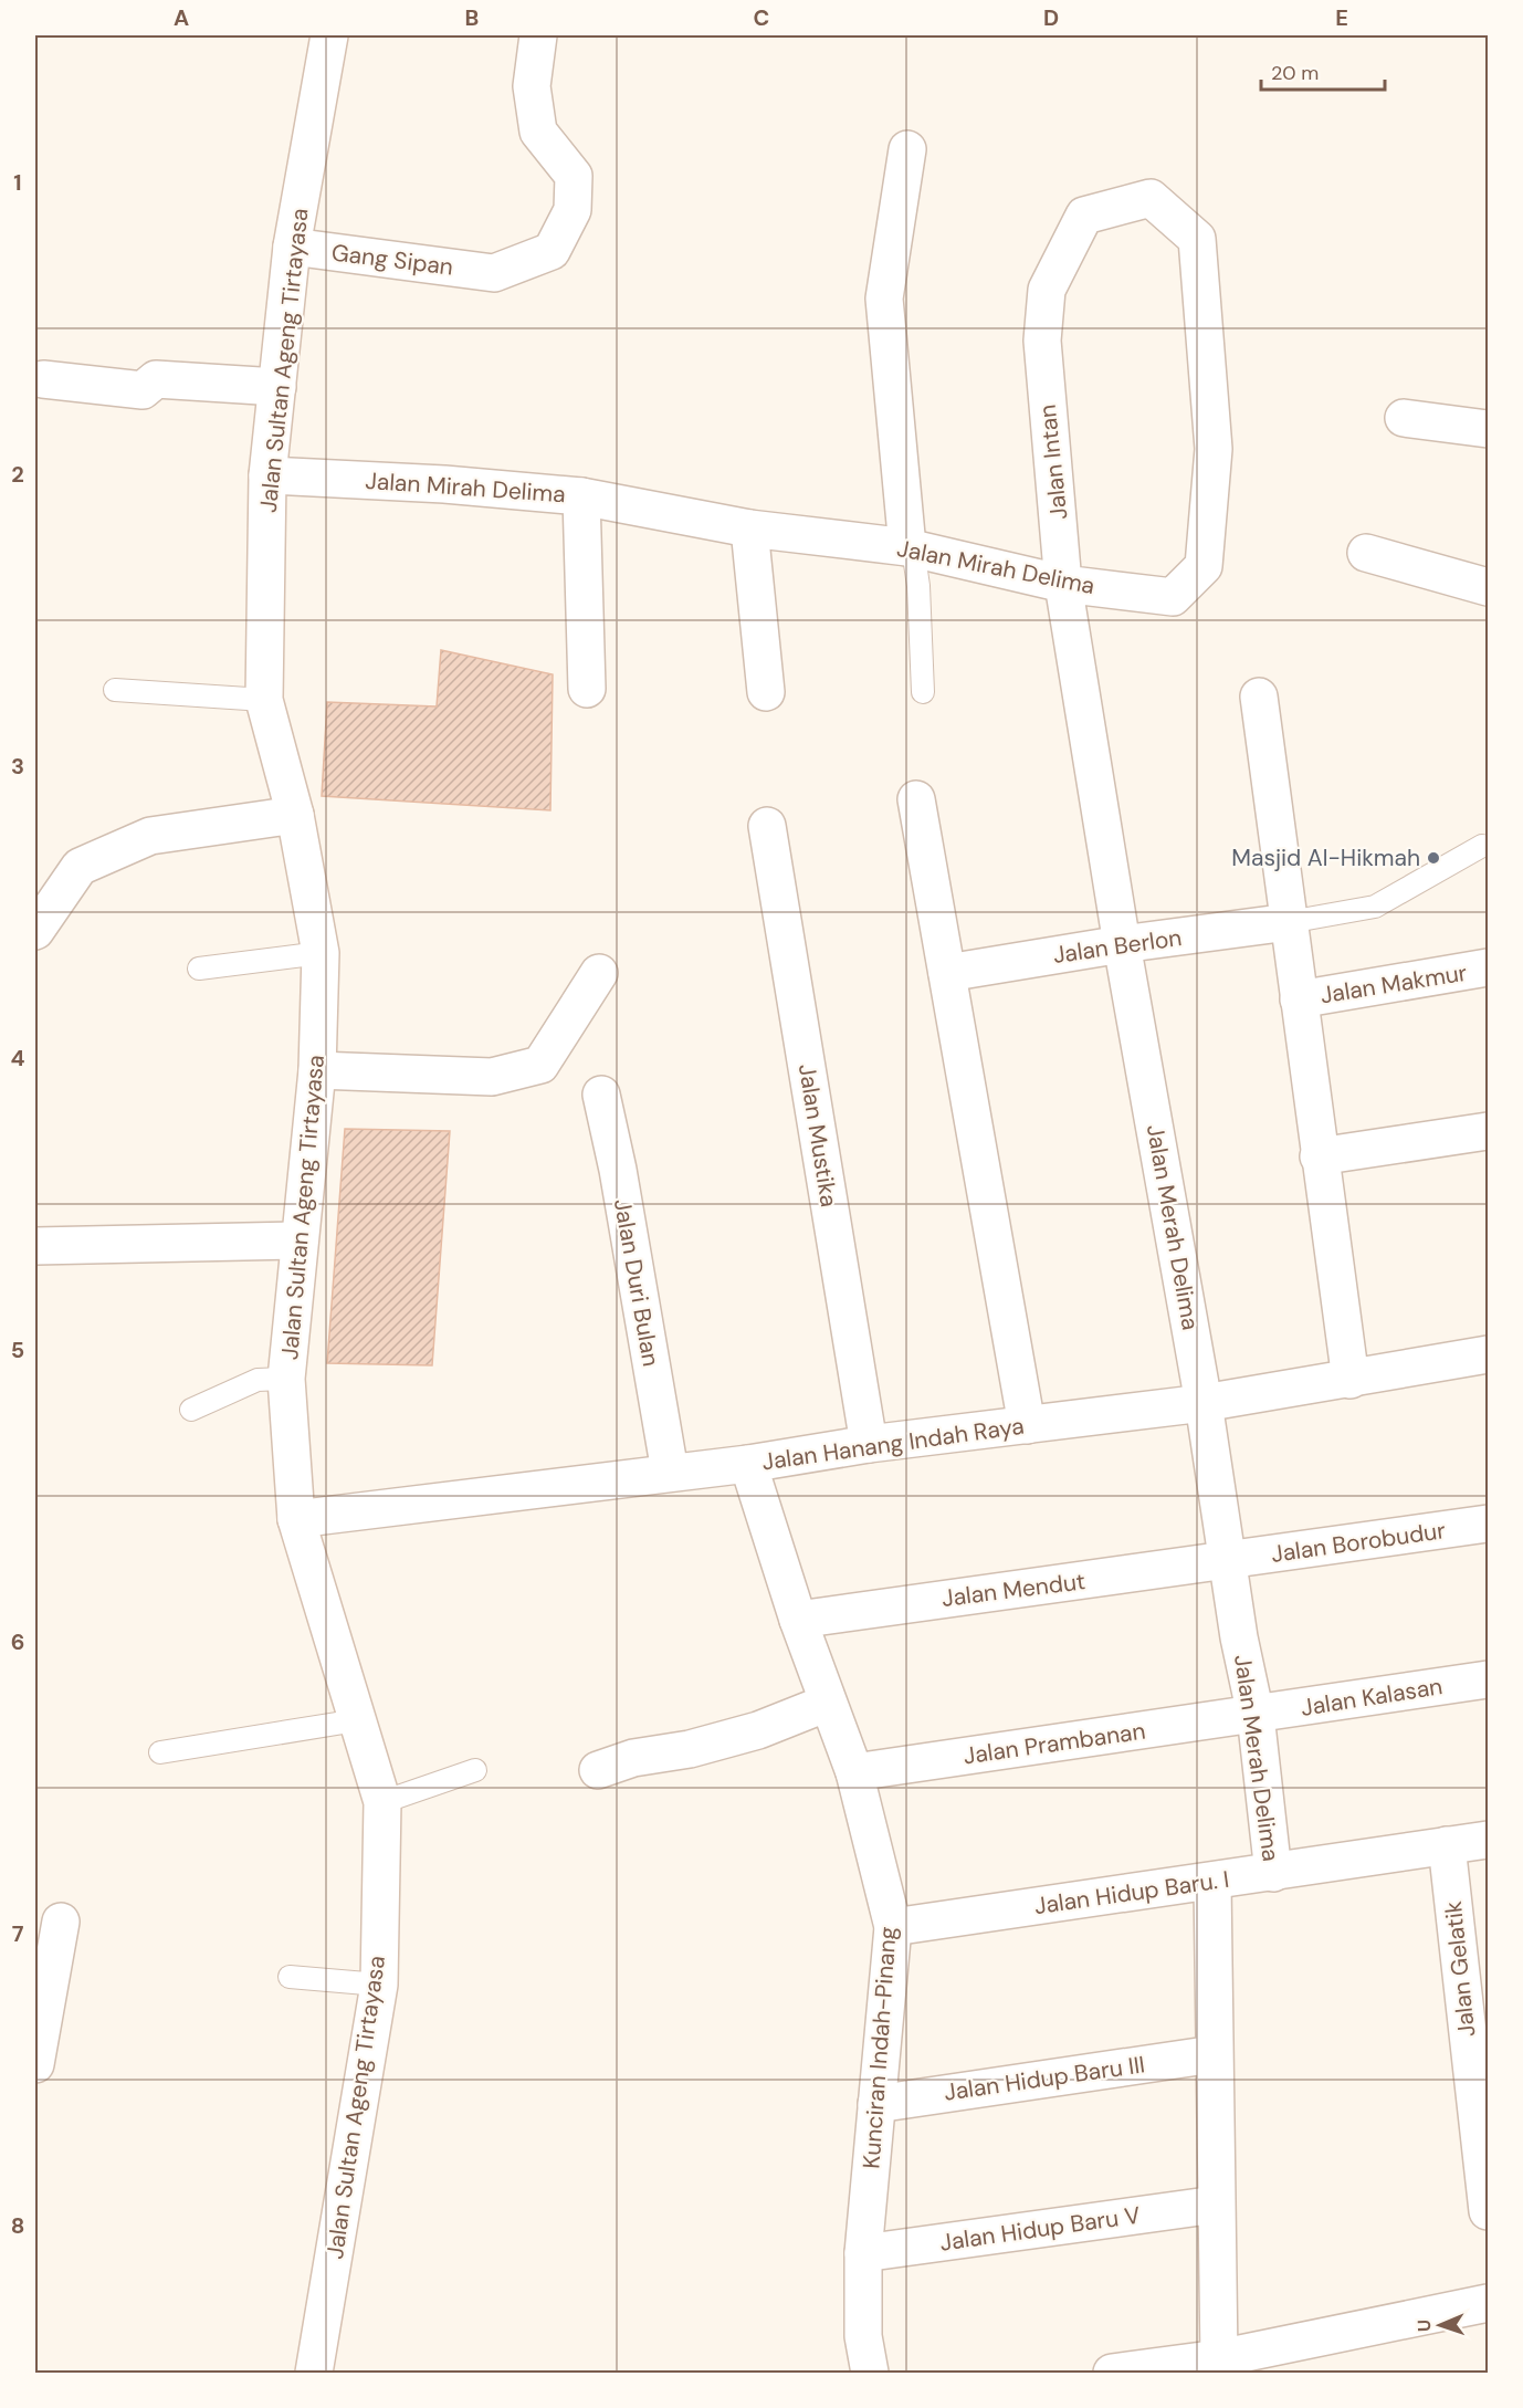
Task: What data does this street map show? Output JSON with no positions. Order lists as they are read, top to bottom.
{
  "streets": {
    "street": [
      "Gang Sipan",
      "Jalan Sultan Ageng Tirtayasa",
      "Jalan Intan",
      "Jalan Mirah Delima",
      "Jalan Berlon",
      "Jalan Makmur",
      "Jalan Mustika",
      "Jalan Merah Delima",
      "Jalan Duri Bulan",
      "Jalan Hanang Indah Raya",
      "Jalan Borobudur",
      "Jalan Mendut",
      "Jalan Kalasan",
      "Jalan Prambanan",
      "Jalan Hidup Baru. I",
      "Jalan Gelatik",
      "Kunciran Indah-Pinang",
      "Jalan Hidup Baru III",
      "Jalan Hidup Baru V"
    ]
  },
  "crossings": [
    ["Gang Sipan", "Jalan Sultan Ageng Tirtayasa"],
    ["Jalan Sultan Ageng Tirtayasa", "Jalan Mirah Delima"],
    ["Jalan Sultan Ageng Tirtayasa", "Jalan Hanang Indah Raya"],
    ["Jalan Intan", "Jalan Mirah Delima"],
    ["Jalan Intan", "Jalan Merah Delima"],
    ["Jalan Mirah Delima", "Jalan Merah Delima"],
    ["Jalan Berlon", "Jalan Merah Delima"],
    ["Jalan Mustika", "Jalan Hanang Indah Raya"],
    ["Jalan Merah Delima", "Jalan Hanang Indah Raya"],
    ["Jalan Merah Delima", "Jalan Borobudur"],
    ["Jalan Merah Delima", "Jalan Mendut"],
    ["Jalan Merah Delima", "Jalan Kalasan"],
    ["Jalan Merah Delima", "Jalan Prambanan"],
    ["Jalan Merah Delima", "Jalan Hidup Baru. I"],
    ["Jalan Duri Bulan", "Jalan Hanang Indah Raya"],
    ["Jalan Hanang Indah Raya", "Kunciran Indah-Pinang"],
    ["Jalan Borobudur", "Jalan Mendut"],
    ["Jalan Mendut", "Kunciran Indah-Pinang"],
    ["Jalan Kalasan", "Jalan Prambanan"],
    ["Jalan Prambanan", "Kunciran Indah-Pinang"],
    ["Jalan Hidup Baru. I", "Jalan Gelatik"],
    ["Jalan Hidup Baru. I", "Kunciran Indah-Pinang"],
    ["Kunciran Indah-Pinang", "Jalan Hidup Baru III"],
    ["Kunciran Indah-Pinang", "Jalan Hidup Baru V"]
  ],
  "places": ["Masjid Al-Hikmah"],
  "scale_bar": "20 m",
  "north": "left",
  "grid": {
    "columns": [
      "A",
      "B",
      "C",
      "D",
      "E"
    ],
    "rows": [
      "1",
      "2",
      "3",
      "4",
      "5",
      "6",
      "7",
      "8"
    ]
  }
}
